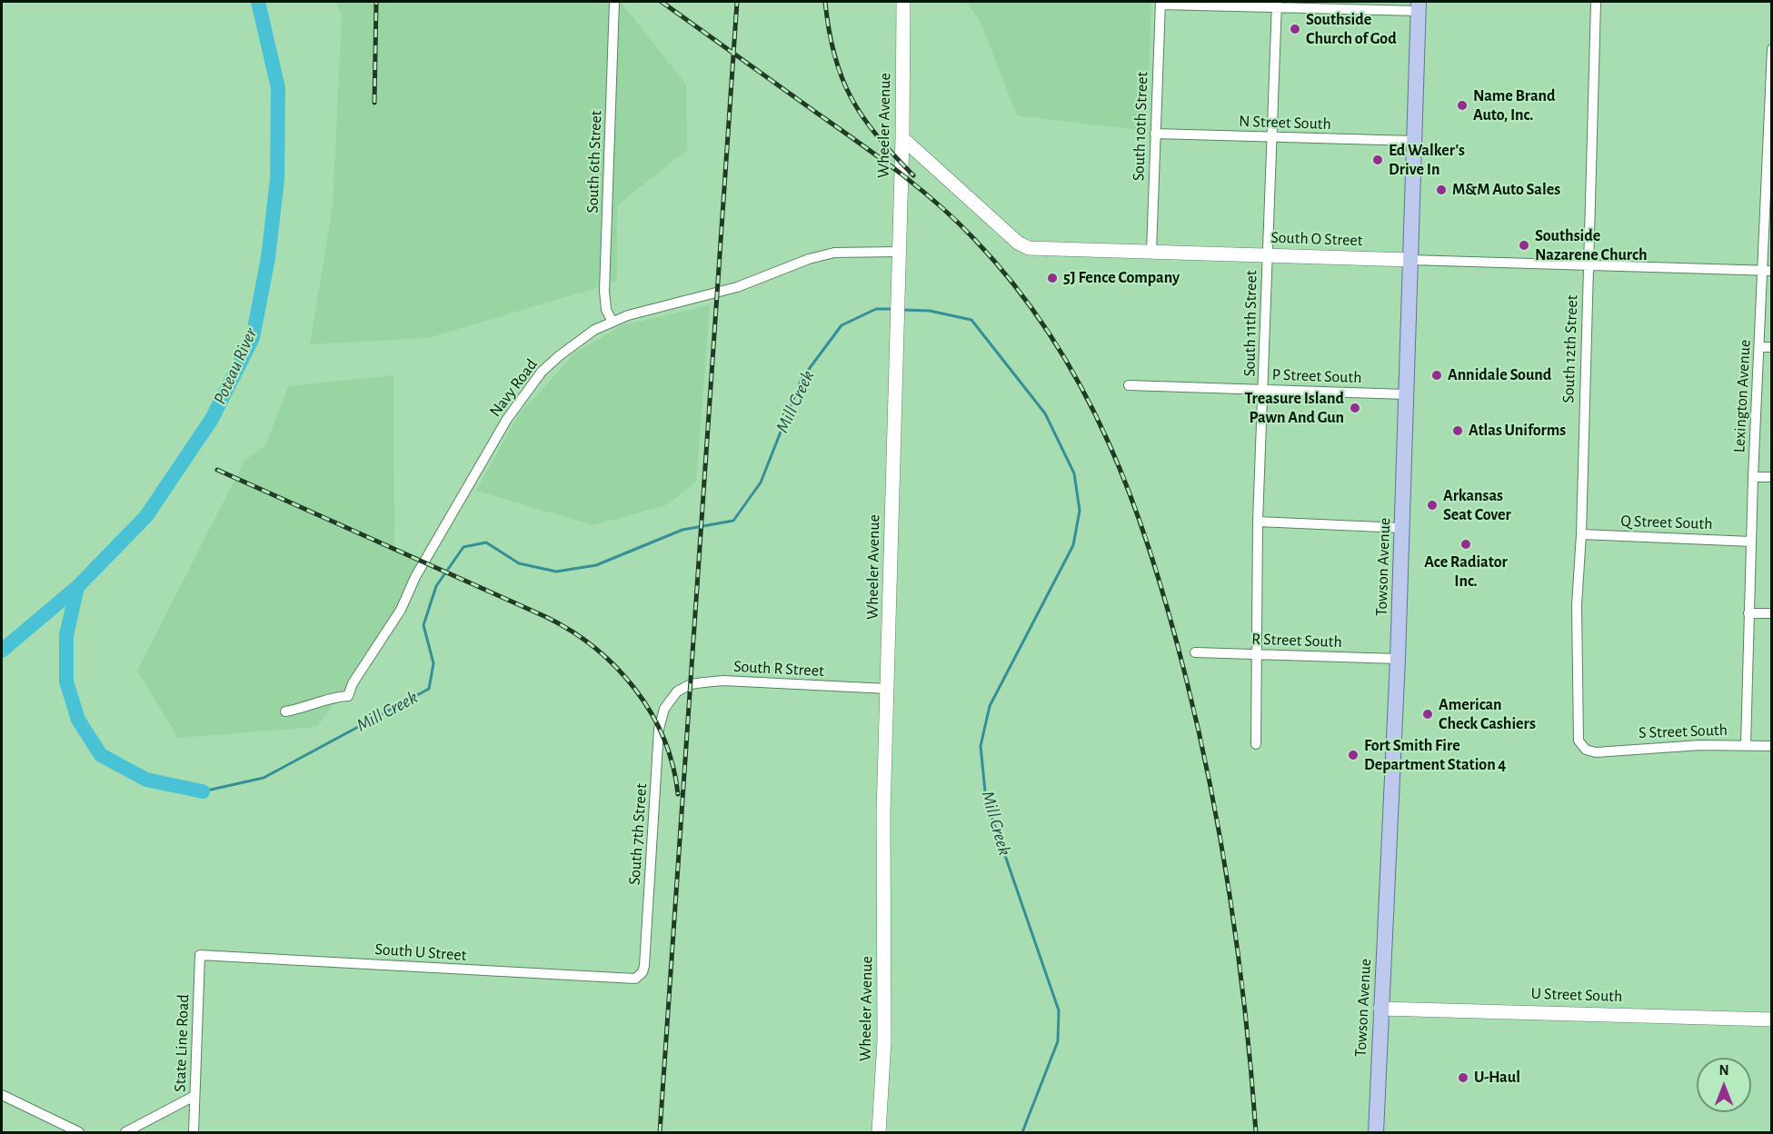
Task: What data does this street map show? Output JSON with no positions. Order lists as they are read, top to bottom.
{
  "streets": {
    "main road": [
      "Wheeler Avenue",
      "South O Street",
      "Towson Avenue",
      "U Street South"
    ],
    "street": [
      "N Street South",
      "South 10th Street",
      "South 6th Street",
      "South 11th Street",
      "South 12th Street",
      "P Street South",
      "Navy Road",
      "Lexington Avenue",
      "Q Street South",
      "R Street South",
      "South R Street",
      "S Street South",
      "South 7th Street",
      "South U Street",
      "State Line Road"
    ]
  },
  "crossings": [
    ["N Street South", "South 10th Street"],
    ["N Street South", "South 11th Street"],
    ["N Street South", "Towson Avenue"],
    ["Wheeler Avenue", "South O Street"],
    ["Wheeler Avenue", "Navy Road"],
    ["Wheeler Avenue", "South R Street"],
    ["South 10th Street", "South O Street"],
    ["South 6th Street", "Navy Road"],
    ["South O Street", "South 11th Street"],
    ["South O Street", "South 12th Street"],
    ["South O Street", "Lexington Avenue"],
    ["South O Street", "Towson Avenue"],
    ["South 11th Street", "P Street South"],
    ["South 11th Street", "R Street South"],
    ["South 12th Street", "Q Street South"],
    ["South 12th Street", "S Street South"],
    ["P Street South", "Towson Avenue"],
    ["Lexington Avenue", "Q Street South"],
    ["Lexington Avenue", "S Street South"],
    ["Towson Avenue", "R Street South"],
    ["Towson Avenue", "U Street South"],
    ["South R Street", "South 7th Street"],
    ["South 7th Street", "South U Street"],
    ["South U Street", "State Line Road"]
  ],
  "water": ["Poteau River", "Mill Creek"],
  "places": [
    "Southside Church of God",
    "Name Brand Auto, Inc.",
    "Ed Walker's Drive In",
    "M&M Auto Sales",
    "Southside Nazarene Church",
    "5J Fence Company",
    "Annidale Sound",
    "Treasure Island Pawn And Gun",
    "Atlas Uniforms",
    "Arkansas Seat Cover",
    "Ace Radiator Inc.",
    "American Check Cashiers",
    "Fort Smith Fire Department Station 4",
    "U-Haul"
  ],
  "north": "top"
}
